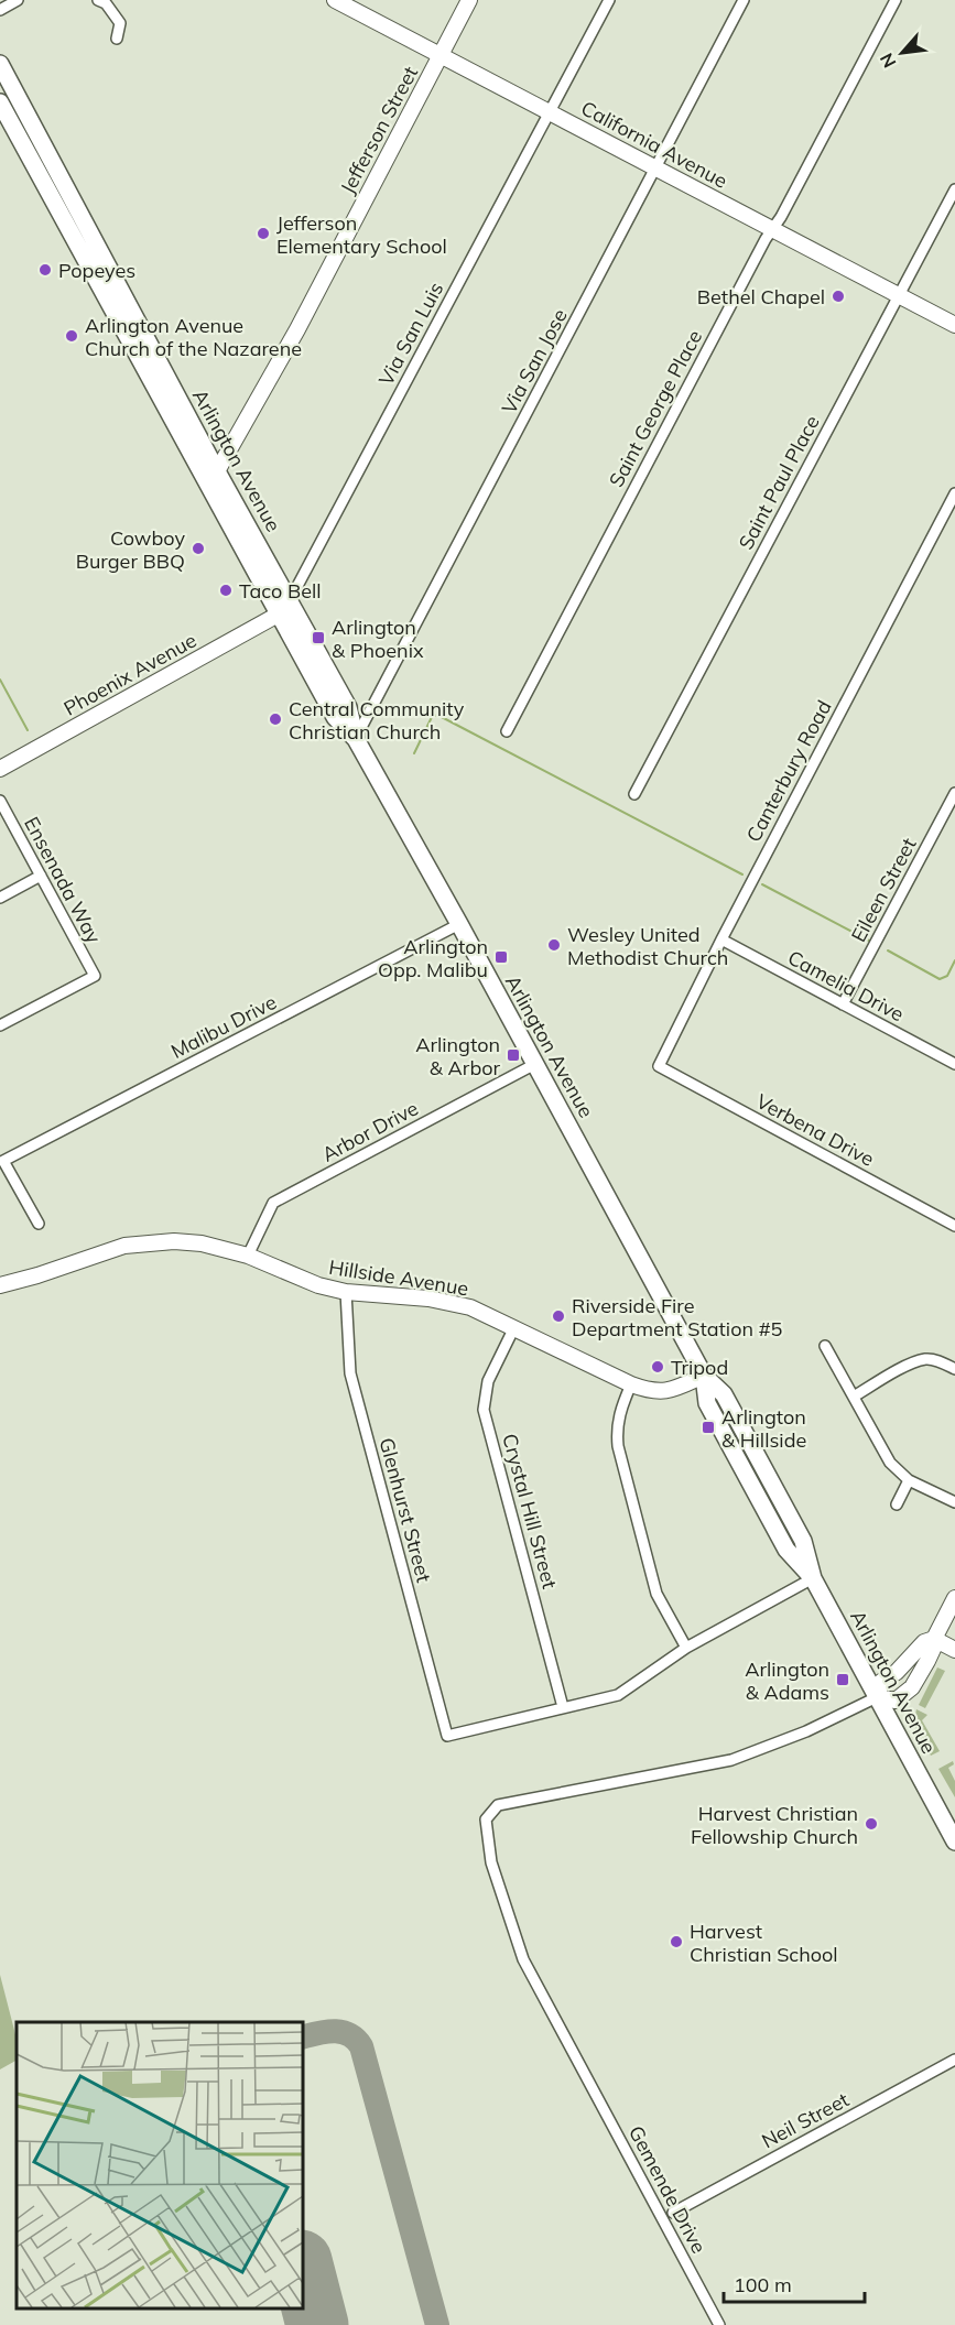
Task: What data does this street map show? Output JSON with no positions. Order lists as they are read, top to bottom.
{
  "streets": {
    "main road": ["Arlington Avenue"],
    "street": [
      "Jefferson Street",
      "California Avenue",
      "Via San Luis",
      "Via San Jose",
      "Saint George Place",
      "Saint Paul Place",
      "Phoenix Avenue",
      "Canterbury Road",
      "Ensenada Way",
      "Eileen Street",
      "Camelia Drive",
      "Malibu Drive",
      "Verbena Drive",
      "Arbor Drive",
      "Hillside Avenue",
      "Glenhurst Street",
      "Crystal Hill Street",
      "Neil Street",
      "Gemende Drive"
    ]
  },
  "crossings": [
    ["Jefferson Street", "California Avenue"],
    ["Jefferson Street", "Arlington Avenue"],
    ["California Avenue", "Via San Luis"],
    ["California Avenue", "Via San Jose"],
    ["California Avenue", "Saint George Place"],
    ["California Avenue", "Saint Paul Place"],
    ["Via San Luis", "Arlington Avenue"],
    ["Via San Luis", "Phoenix Avenue"],
    ["Via San Jose", "Arlington Avenue"],
    ["Arlington Avenue", "Phoenix Avenue"],
    ["Arlington Avenue", "Malibu Drive"],
    ["Arlington Avenue", "Arbor Drive"],
    ["Arlington Avenue", "Hillside Avenue"],
    ["Arlington Avenue", "Gemende Drive"],
    ["Canterbury Road", "Camelia Drive"],
    ["Canterbury Road", "Verbena Drive"],
    ["Eileen Street", "Camelia Drive"],
    ["Arbor Drive", "Hillside Avenue"],
    ["Hillside Avenue", "Glenhurst Street"],
    ["Hillside Avenue", "Crystal Hill Street"],
    ["Glenhurst Street", "Crystal Hill Street"]
  ],
  "places": {
    "other": [
      "Jefferson Elementary School",
      "Popeyes",
      "Bethel Chapel",
      "Arlington Avenue Church of the Nazarene",
      "Cowboy Burger BBQ",
      "Taco Bell",
      "Central Community Christian Church",
      "Wesley United Methodist Church",
      "Riverside Fire Department Station #5",
      "Tripod",
      "Harvest Christian Fellowship Church",
      "Harvest Christian School"
    ],
    "transit": [
      "Arlington & Phoenix",
      "Arlington Opp. Malibu",
      "Arlington & Arbor",
      "Arlington & Hillside",
      "Arlington & Adams"
    ]
  },
  "scale_bar": "100 m",
  "north": "bottom left"
}
